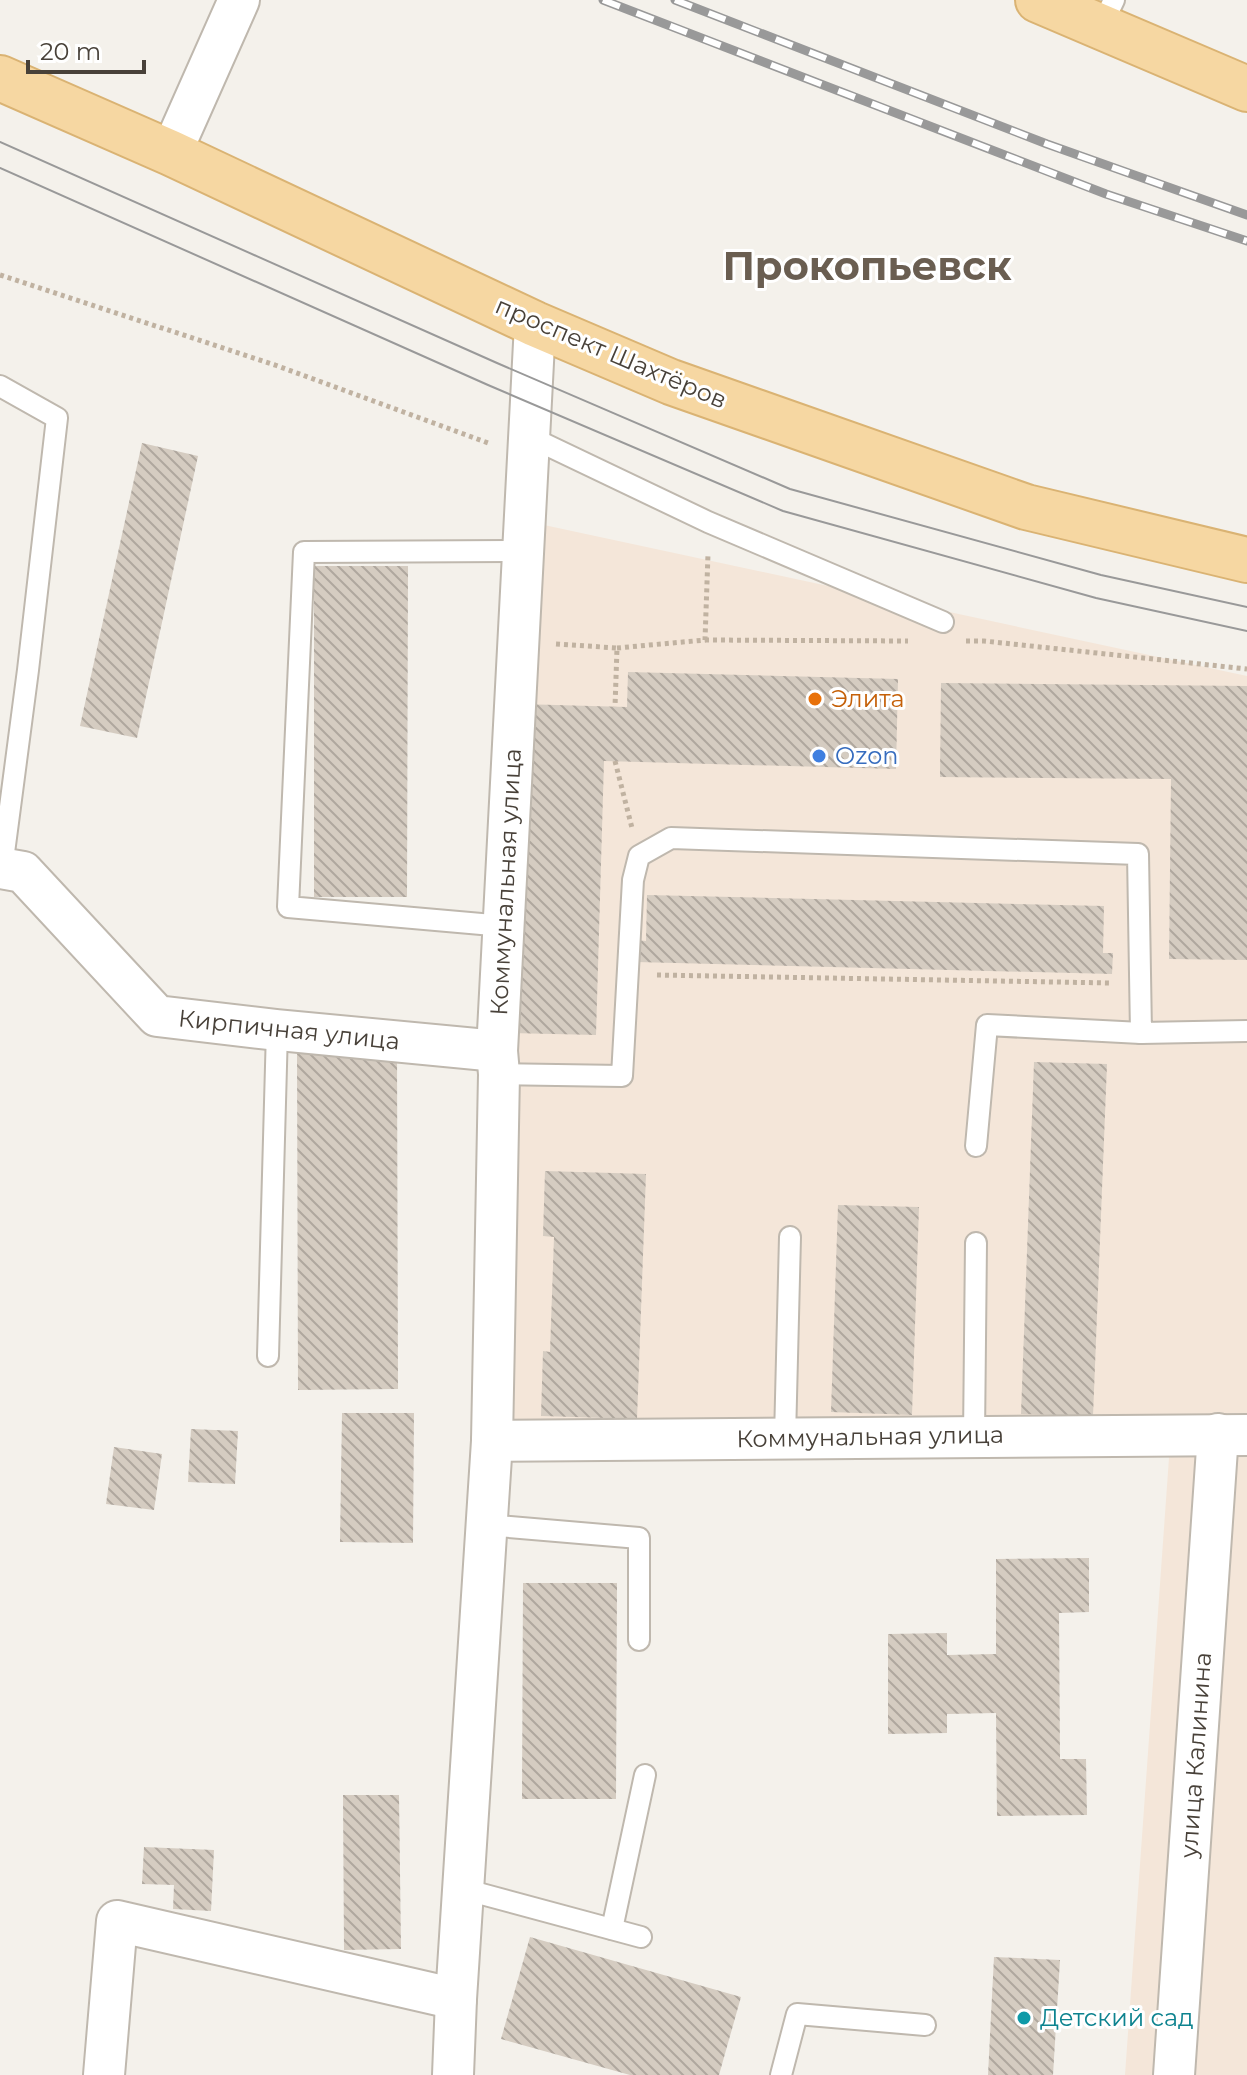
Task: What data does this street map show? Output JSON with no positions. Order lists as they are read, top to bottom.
{
  "streets": {
    "main road": ["проспект Шахтёров"],
    "street": ["Коммунальная улица", "Кирпичная улица", "улица Калинина"]
  },
  "crossings": [
    ["проспект Шахтёров", "Коммунальная улица"],
    ["Коммунальная улица", "Кирпичная улица"],
    ["Коммунальная улица", "улица Калинина"]
  ],
  "districts": ["Прокопьевск"],
  "places": ["Элита", "Ozon", "Детский сад"],
  "scale_bar": "20 m"
}
